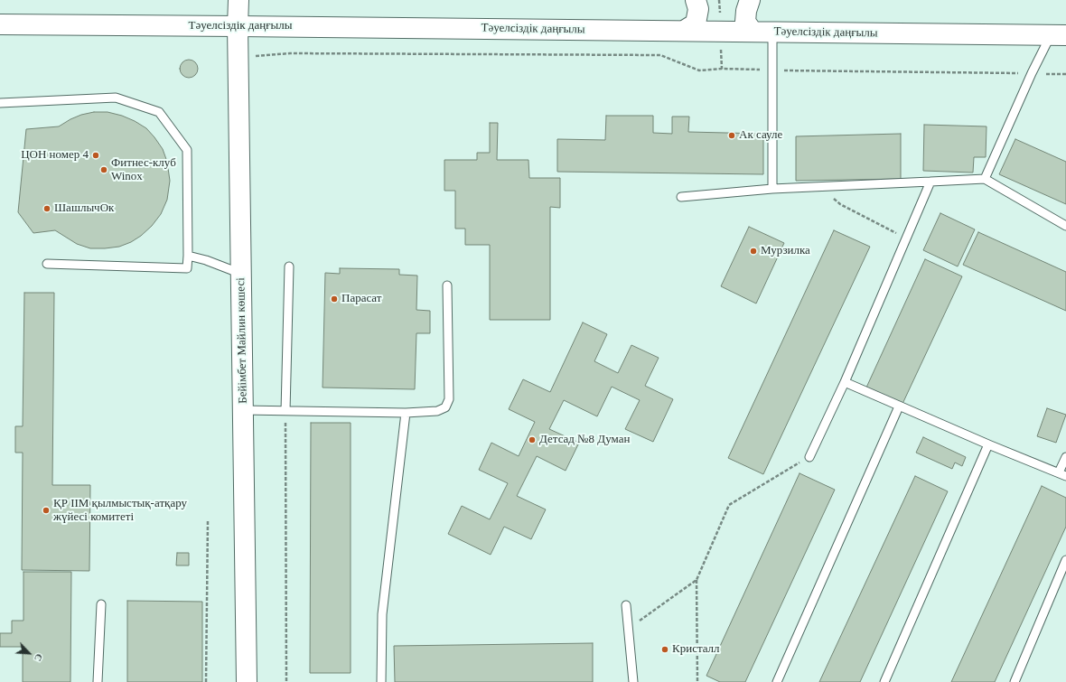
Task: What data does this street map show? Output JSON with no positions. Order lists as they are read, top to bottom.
{
  "streets": {
    "main road": ["Тәуелсіздік даңғылы", "Бейімбет Майлин көшесі"]
  },
  "crossings": [
    ["Тәуелсіздік даңғылы", "Бейімбет Майлин көшесі"]
  ],
  "places": [
    "Ак сауле",
    "ЦОН номер 4",
    "Фитнес-клуб Winox",
    "ШашлычОк",
    "Мурзилка",
    "Парасат",
    "Детсад №8 Думан",
    "ҚР ІІМ қылмыстық-атқару жүйесі комитеті",
    "Кристалл"
  ],
  "north": "bottom right"
}
